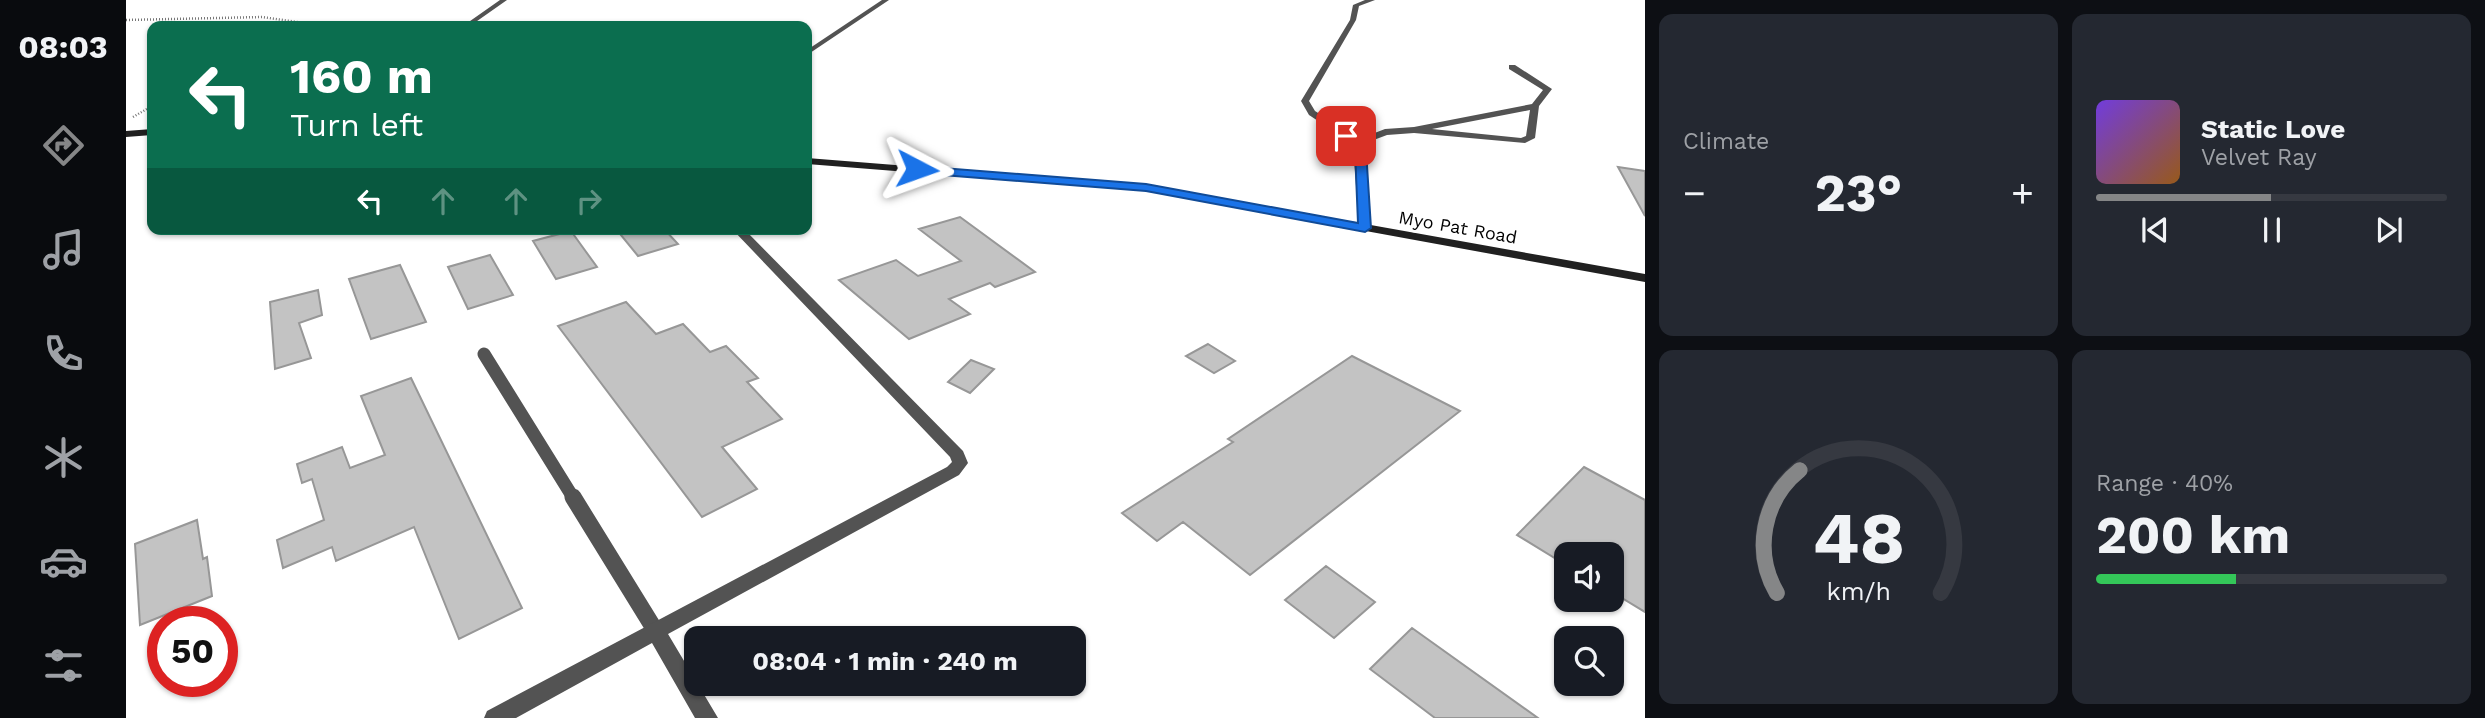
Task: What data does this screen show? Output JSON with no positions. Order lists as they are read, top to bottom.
{
  "streets": {
    "main road": ["Myo Pat Road"]
  },
  "page": {
    "tabs": "08:03",
    "tile": [
      "Climate",
      ["Range · 40%", "200 km"]
    ],
    "turn": ["160 m", "Turn left"],
    "song": ["Static Love", "Velvet Ray"],
    "heat": ["−", "23°", "+"],
    "limit": "50",
    "trip": "08:04 · 1 min · 240 m",
    "gauge": ["48", "km/h"]
  }
}
